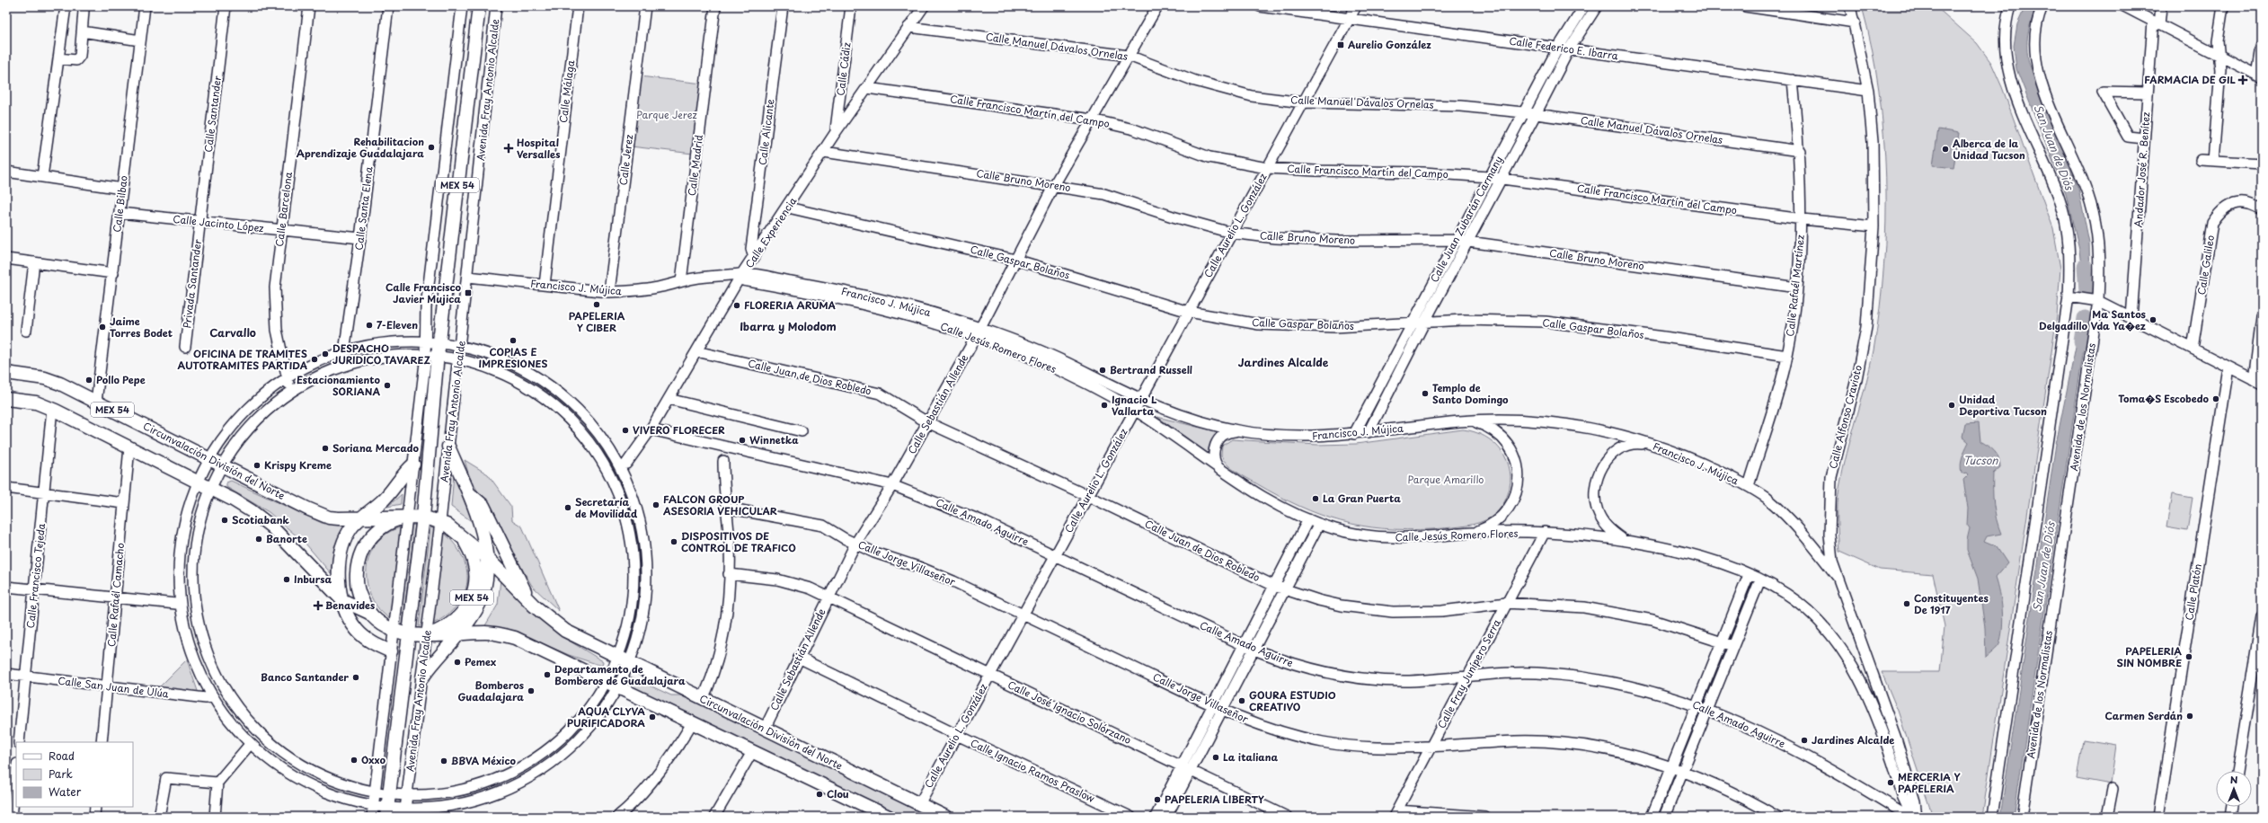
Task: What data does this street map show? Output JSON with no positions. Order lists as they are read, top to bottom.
{
  "streets": {
    "main road": ["Avenida Fray Antonio Alcalde", "MEX 54", "Circunvalación División del Norte"],
    "street": [
      "Calle Manuel Dávalos Ornelas",
      "Calle Federico E. Ibarra",
      "Calle Cádiz",
      "Calle Málaga",
      "Calle Francisco Martín del Campo",
      "Calle Santander",
      "Calle Alicante",
      "Calle Jerez",
      "Calle Madrid",
      "Andador José R. Benítez",
      "Calle Bruno Moreno",
      "Calle Bilbao",
      "Calle Santa Elena",
      "Calle Barcelona",
      "Calle Juan Zubarán Carmany",
      "Calle Jacinto López",
      "Calle Aurelio L. González",
      "Calle Experiencia",
      "Calle Gaspar Bolaños",
      "Calle Galileo",
      "Privada Santander",
      "Calle Rafaél Martínez",
      "Francisco J. Mújica",
      "Calle Jesús Romero Flores",
      "Calle Juan de Dios Robledo",
      "Calle Sebastián Allende",
      "Avenida de los Normalistas",
      "Calle Alfonso Cravioto",
      "Calle Amado Aguirre",
      "Calle Jorge Villaseñor",
      "Calle Francisco Tejeda",
      "Calle Platón",
      "Calle Rafaél Camacho",
      "Calle Fray Junípero Serra",
      "Calle San Juan de Ulúa",
      "Calle José Ignacio Solórzano",
      "Calle Ignacio Ramos Praslow"
    ]
  },
  "crossings": [
    ["Calle Manuel Dávalos Ornelas", "Calle Juan Zubarán Carmany"],
    ["Calle Manuel Dávalos Ornelas", "Calle Aurelio L. González"],
    ["Calle Manuel Dávalos Ornelas", "Calle Experiencia"],
    ["Calle Manuel Dávalos Ornelas", "Calle Rafaél Martínez"],
    ["Calle Manuel Dávalos Ornelas", "Calle Sebastián Allende"],
    ["Calle Federico E. Ibarra", "Calle Juan Zubarán Carmany"],
    ["Calle Federico E. Ibarra", "Calle Aurelio L. González"],
    ["Calle Federico E. Ibarra", "Calle Rafaél Martínez"],
    ["Calle Federico E. Ibarra", "Calle Alfonso Cravioto"],
    ["Calle Cádiz", "Calle Experiencia"],
    ["Avenida Fray Antonio Alcalde", "MEX 54"],
    ["Avenida Fray Antonio Alcalde", "Francisco J. Mújica"],
    ["Avenida Fray Antonio Alcalde", "Circunvalación División del Norte"],
    ["Calle Málaga", "Francisco J. Mújica"],
    ["Calle Francisco Martín del Campo", "Calle Juan Zubarán Carmany"],
    ["Calle Francisco Martín del Campo", "Calle Aurelio L. González"],
    ["Calle Francisco Martín del Campo", "Calle Experiencia"],
    ["Calle Francisco Martín del Campo", "Calle Rafaél Martínez"],
    ["Calle Francisco Martín del Campo", "Calle Sebastián Allende"],
    ["Calle Francisco Martín del Campo", "Calle Alfonso Cravioto"],
    ["Calle Santander", "Calle Jacinto López"],
    ["Calle Santander", "Privada Santander"],
    ["Calle Alicante", "Calle Experiencia"],
    ["Calle Jerez", "Francisco J. Mújica"],
    ["Calle Madrid", "Francisco J. Mújica"],
    ["Calle Bruno Moreno", "Calle Juan Zubarán Carmany"],
    ["Calle Bruno Moreno", "Calle Aurelio L. González"],
    ["Calle Bruno Moreno", "Calle Experiencia"],
    ["Calle Bruno Moreno", "Calle Rafaél Martínez"],
    ["Calle Bruno Moreno", "Calle Sebastián Allende"],
    ["MEX 54", "Circunvalación División del Norte"],
    ["Calle Bilbao", "Calle Jacinto López"],
    ["Calle Bilbao", "Circunvalación División del Norte"],
    ["Calle Santa Elena", "Calle Jacinto López"],
    ["Calle Barcelona", "Calle Jacinto López"],
    ["Calle Juan Zubarán Carmany", "Calle Gaspar Bolaños"],
    ["Calle Juan Zubarán Carmany", "Francisco J. Mújica"],
    ["Calle Jacinto López", "Privada Santander"],
    ["Calle Aurelio L. González", "Calle Gaspar Bolaños"],
    ["Calle Aurelio L. González", "Francisco J. Mújica"],
    ["Calle Aurelio L. González", "Calle Jesús Romero Flores"],
    ["Calle Aurelio L. González", "Calle Juan de Dios Robledo"],
    ["Calle Aurelio L. González", "Circunvalación División del Norte"],
    ["Calle Aurelio L. González", "Calle Amado Aguirre"],
    ["Calle Aurelio L. González", "Calle Jorge Villaseñor"],
    ["Calle Aurelio L. González", "Calle José Ignacio Solórzano"],
    ["Calle Aurelio L. González", "Calle Ignacio Ramos Praslow"],
    ["Calle Experiencia", "Calle Gaspar Bolaños"],
    ["Calle Experiencia", "Francisco J. Mújica"],
    ["Calle Experiencia", "Calle Jesús Romero Flores"],
    ["Calle Experiencia", "Calle Juan de Dios Robledo"],
    ["Calle Experiencia", "Calle Amado Aguirre"],
    ["Calle Gaspar Bolaños", "Calle Rafaél Martínez"],
    ["Calle Gaspar Bolaños", "Calle Sebastián Allende"],
    ["Calle Rafaél Martínez", "Francisco J. Mújica"],
    ["Francisco J. Mújica", "Calle Jesús Romero Flores"],
    ["Francisco J. Mújica", "Calle Sebastián Allende"],
    ["Francisco J. Mújica", "Calle Alfonso Cravioto"],
    ["Calle Jesús Romero Flores", "Calle Sebastián Allende"],
    ["Calle Jesús Romero Flores", "Calle Alfonso Cravioto"],
    ["Calle Jesús Romero Flores", "Calle Fray Junípero Serra"],
    ["Calle Juan de Dios Robledo", "Calle Sebastián Allende"],
    ["Calle Juan de Dios Robledo", "Calle Fray Junípero Serra"],
    ["Calle Sebastián Allende", "Circunvalación División del Norte"],
    ["Calle Sebastián Allende", "Calle Amado Aguirre"],
    ["Calle Sebastián Allende", "Calle Jorge Villaseñor"],
    ["Calle Sebastián Allende", "Calle José Ignacio Solórzano"],
    ["Calle Sebastián Allende", "Calle Ignacio Ramos Praslow"],
    ["Circunvalación División del Norte", "Calle Francisco Tejeda"],
    ["Circunvalación División del Norte", "Calle Rafaél Camacho"],
    ["Calle Amado Aguirre", "Calle Fray Junípero Serra"],
    ["Calle Jorge Villaseñor", "Calle Fray Junípero Serra"],
    ["Calle Francisco Tejeda", "Calle San Juan de Ulúa"],
    ["Calle Rafaél Camacho", "Calle San Juan de Ulúa"]
  ],
  "districts": ["Ibarra y Molodom", "Carvallo", "Jardines Alcalde"],
  "water": ["San Juan de Diós", "Tucson"],
  "parks": ["Parque Jerez", "Parque Amarillo"],
  "places": {
    "transit": ["Aurelio González", "Calle Francisco Javier Mujica"],
    "health": ["FARMACIA DE GIL", "Hospital Versalles", "Benavides"],
    "other": [
      "Rehabilitacion Aprendizaje Guadalajara",
      "Alberca de la Unidad Tucson",
      "PAPELERIA Y CIBER",
      "FLORERIA ARUMA",
      "Ma Santos Delgadillo Vda Ya�ez",
      "7-Eleven",
      "Jaime Torres Bodet",
      "COPIAS E IMPRESIONES",
      "DESPACHO JURIDICO TAVAREZ",
      "OFICINA DE TRAMITES AUTOTRAMITES PARTIDA",
      "Bertrand Russell",
      "Pollo Pepe",
      "Estacionamiento SORIANA",
      "Templo de Santo Domingo",
      "Toma�S Escobedo",
      "Ignacio L Vallarta",
      "Unidad Deportiva Tucson",
      "VIVERO FLORECER",
      "Winnetka",
      "Soriana Mercado",
      "Krispy Kreme",
      "La Gran Puerta",
      "FALCON GROUP ASESORIA VEHICULAR",
      "Secretaría de Movilidad",
      "Scotiabank",
      "Banorte",
      "DISPOSITIVOS DE CONTROL DE TRAFICO",
      "Inbursa",
      "Constituyentes De 1917",
      "PAPELERIA SIN NOMBRE",
      "Pemex",
      "Departamento de Bomberos de Guadalajara",
      "Banco Santander",
      "Bomberos Guadalajara",
      "GOURA ESTUDIO CREATIVO",
      "Carmen Serdán",
      "AQUA CLYVA PURIFICADORA",
      "Jardines Alcalde",
      "La italiana",
      "Oxxo",
      "BBVA México",
      "MERCERIA Y PAPELERIA",
      "Clou",
      "PAPELERIA LIBERTY"
    ]
  },
  "legend": ["Road", "Park", "Water"],
  "north": "top"
}
